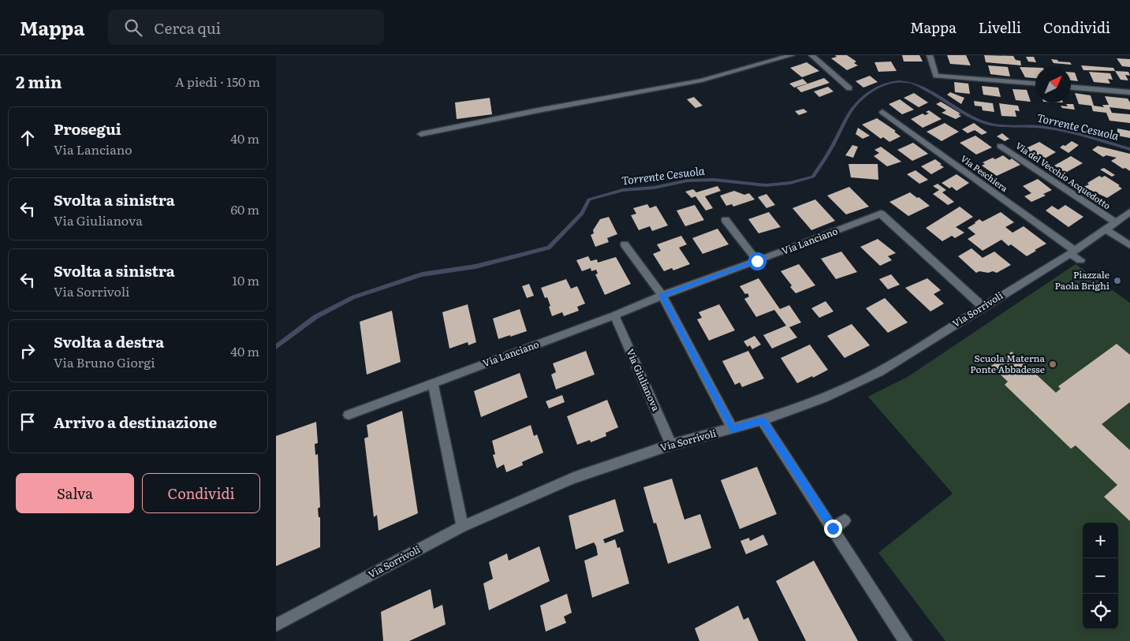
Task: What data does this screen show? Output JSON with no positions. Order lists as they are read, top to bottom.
{
  "streets": {
    "street": [
      "Via Peschiera",
      "Via del Vecchio Acquedotto",
      "Via Lanciano",
      "Via Sorrivoli",
      "Via Giulianova"
    ]
  },
  "crossings": [
    ["Via Peschiera", "Via Sorrivoli"],
    ["Via del Vecchio Acquedotto", "Via Sorrivoli"],
    ["Via Lanciano", "Via Sorrivoli"],
    ["Via Lanciano", "Via Giulianova"],
    ["Via Sorrivoli", "Via Giulianova"]
  ],
  "water": ["Torrente Cesuola"],
  "places": ["Piazzale Paola Brighi", "Scuola Materna Ponte Abbadesse"],
  "north": "top right",
  "page": {
    "header": "Mappa",
    "search": "Cerca qui",
    "nav": ["Mappa", "Livelli", "Condividi"],
    "heading": ["2 min", "A piedi · 150 m"],
    "list": [
      ["Prosegui", "Via Lanciano", "40 m"],
      ["Svolta a sinistra", "Via Giulianova", "60 m"],
      ["Svolta a sinistra", "Via Sorrivoli", "10 m"],
      ["Svolta a destra", "Via Bruno Giorgi", "40 m"],
      "Arrivo a destinazione"
    ],
    "buttons": ["Salva", "Condividi"],
    "map_buttons": ["+", "−"]
  }
}
